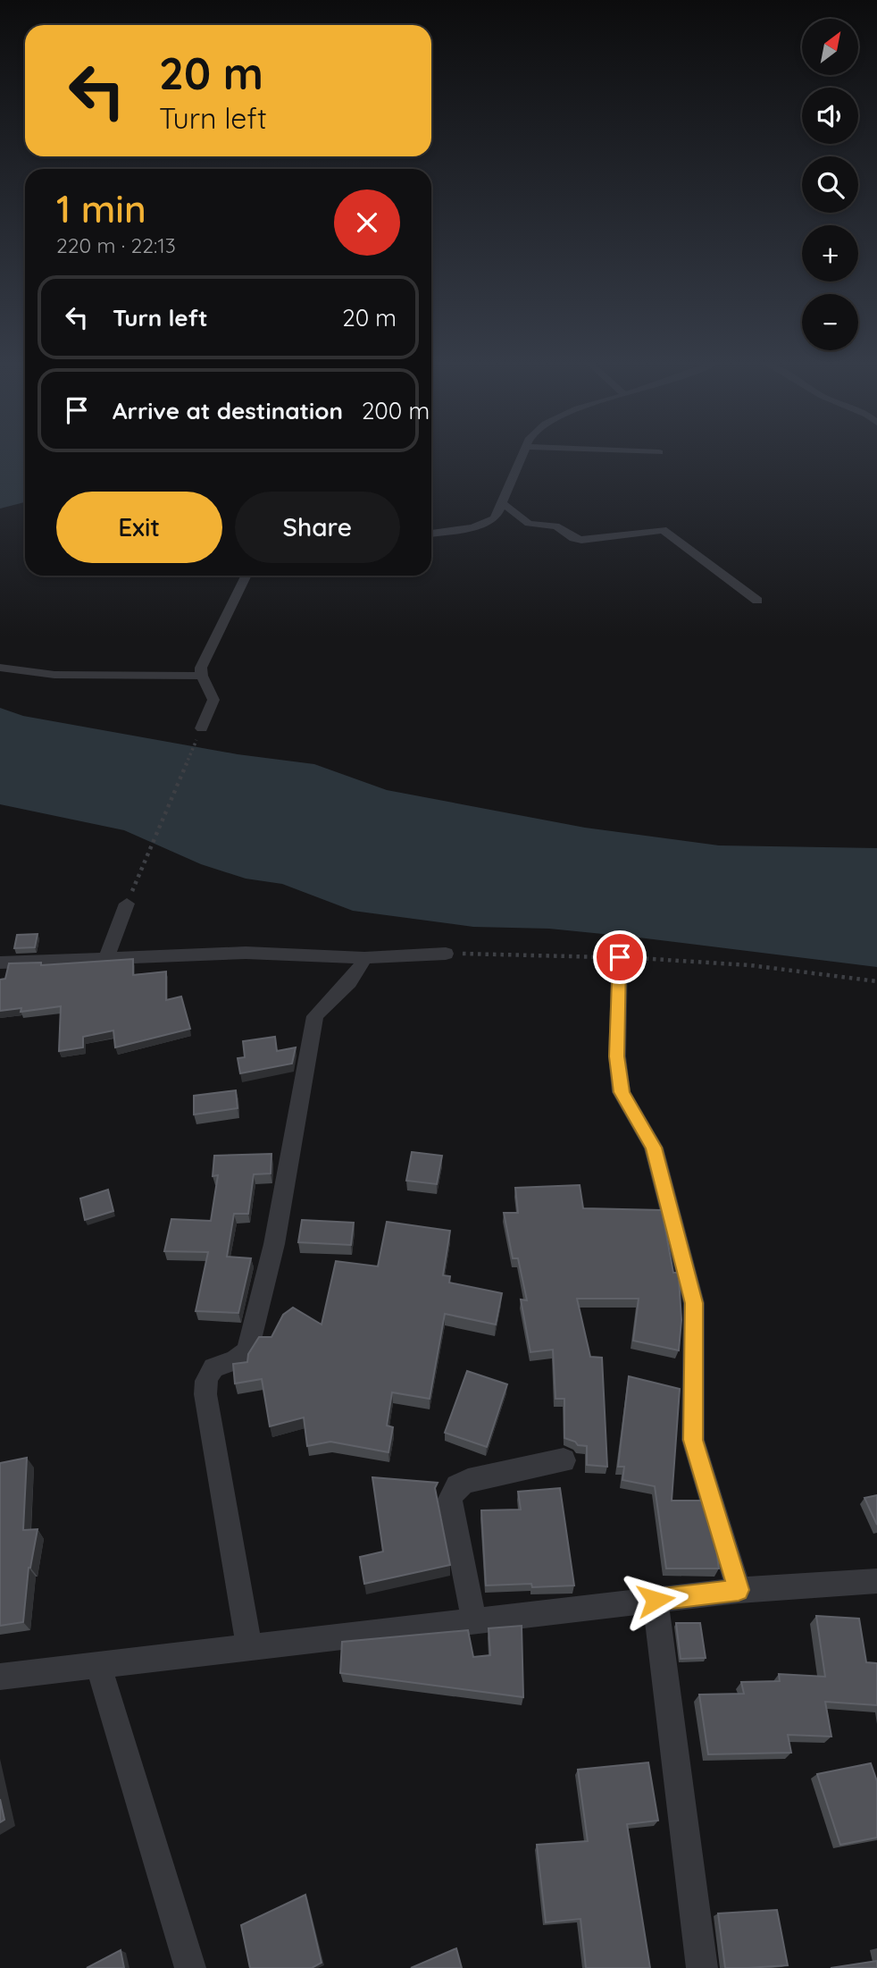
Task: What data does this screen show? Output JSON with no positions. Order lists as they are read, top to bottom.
{
  "north": "top right",
  "page": {
    "map_buttons": ["+", "−"],
    "turn": ["20 m", "Turn left"],
    "heading": ["1 min", "220 m · 22:13"],
    "list": [
      {
        "name": "Turn left",
        "value": "20 m"
      },
      {
        "name": "Arrive at destination",
        "value": "200 m"
      }
    ],
    "buttons": ["Exit", "Share"]
  }
}
